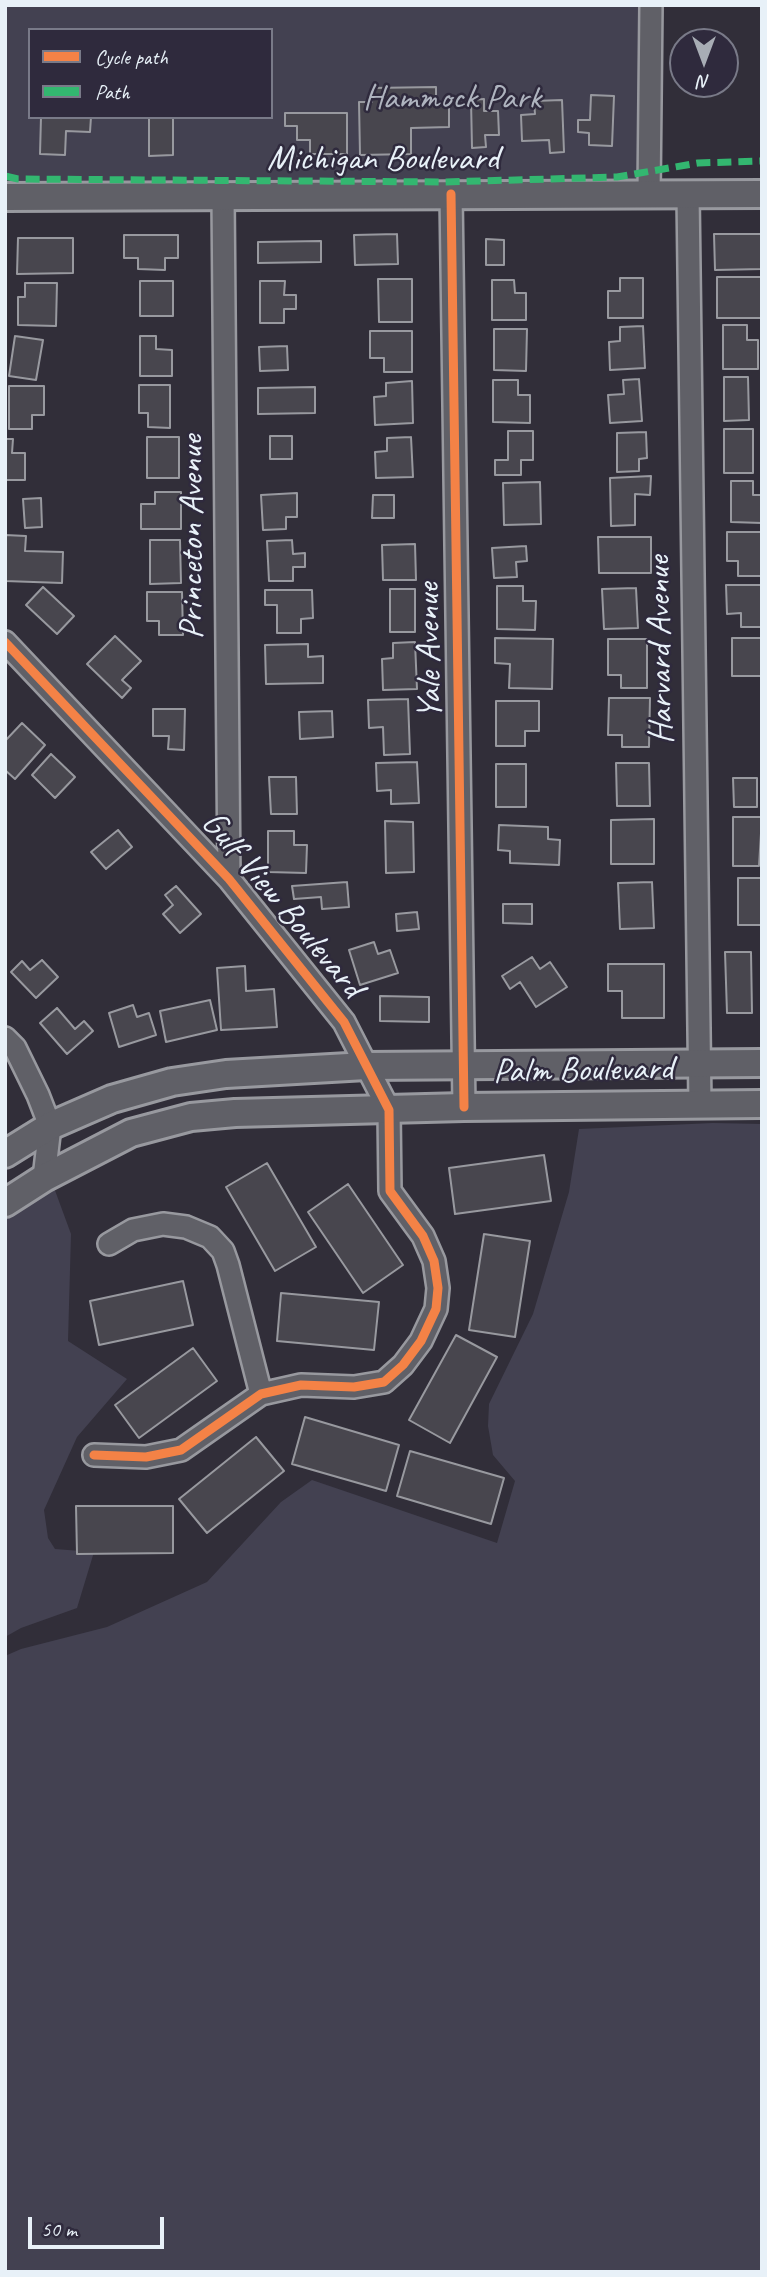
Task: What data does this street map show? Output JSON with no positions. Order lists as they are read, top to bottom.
{
  "streets": {
    "street": [
      "Michigan Boulevard",
      "Princeton Avenue",
      "Harvard Avenue",
      "Yale Avenue",
      "Gulf View Boulevard",
      "Palm Boulevard"
    ]
  },
  "crossings": [
    ["Michigan Boulevard", "Princeton Avenue"],
    ["Michigan Boulevard", "Harvard Avenue"],
    ["Michigan Boulevard", "Yale Avenue"],
    ["Princeton Avenue", "Gulf View Boulevard"],
    ["Harvard Avenue", "Palm Boulevard"],
    ["Yale Avenue", "Palm Boulevard"],
    ["Gulf View Boulevard", "Palm Boulevard"]
  ],
  "parks": ["Hammock Park"],
  "legend": ["Cycle path", "Path"],
  "scale_bar": "50 m",
  "north": "bottom"
}
